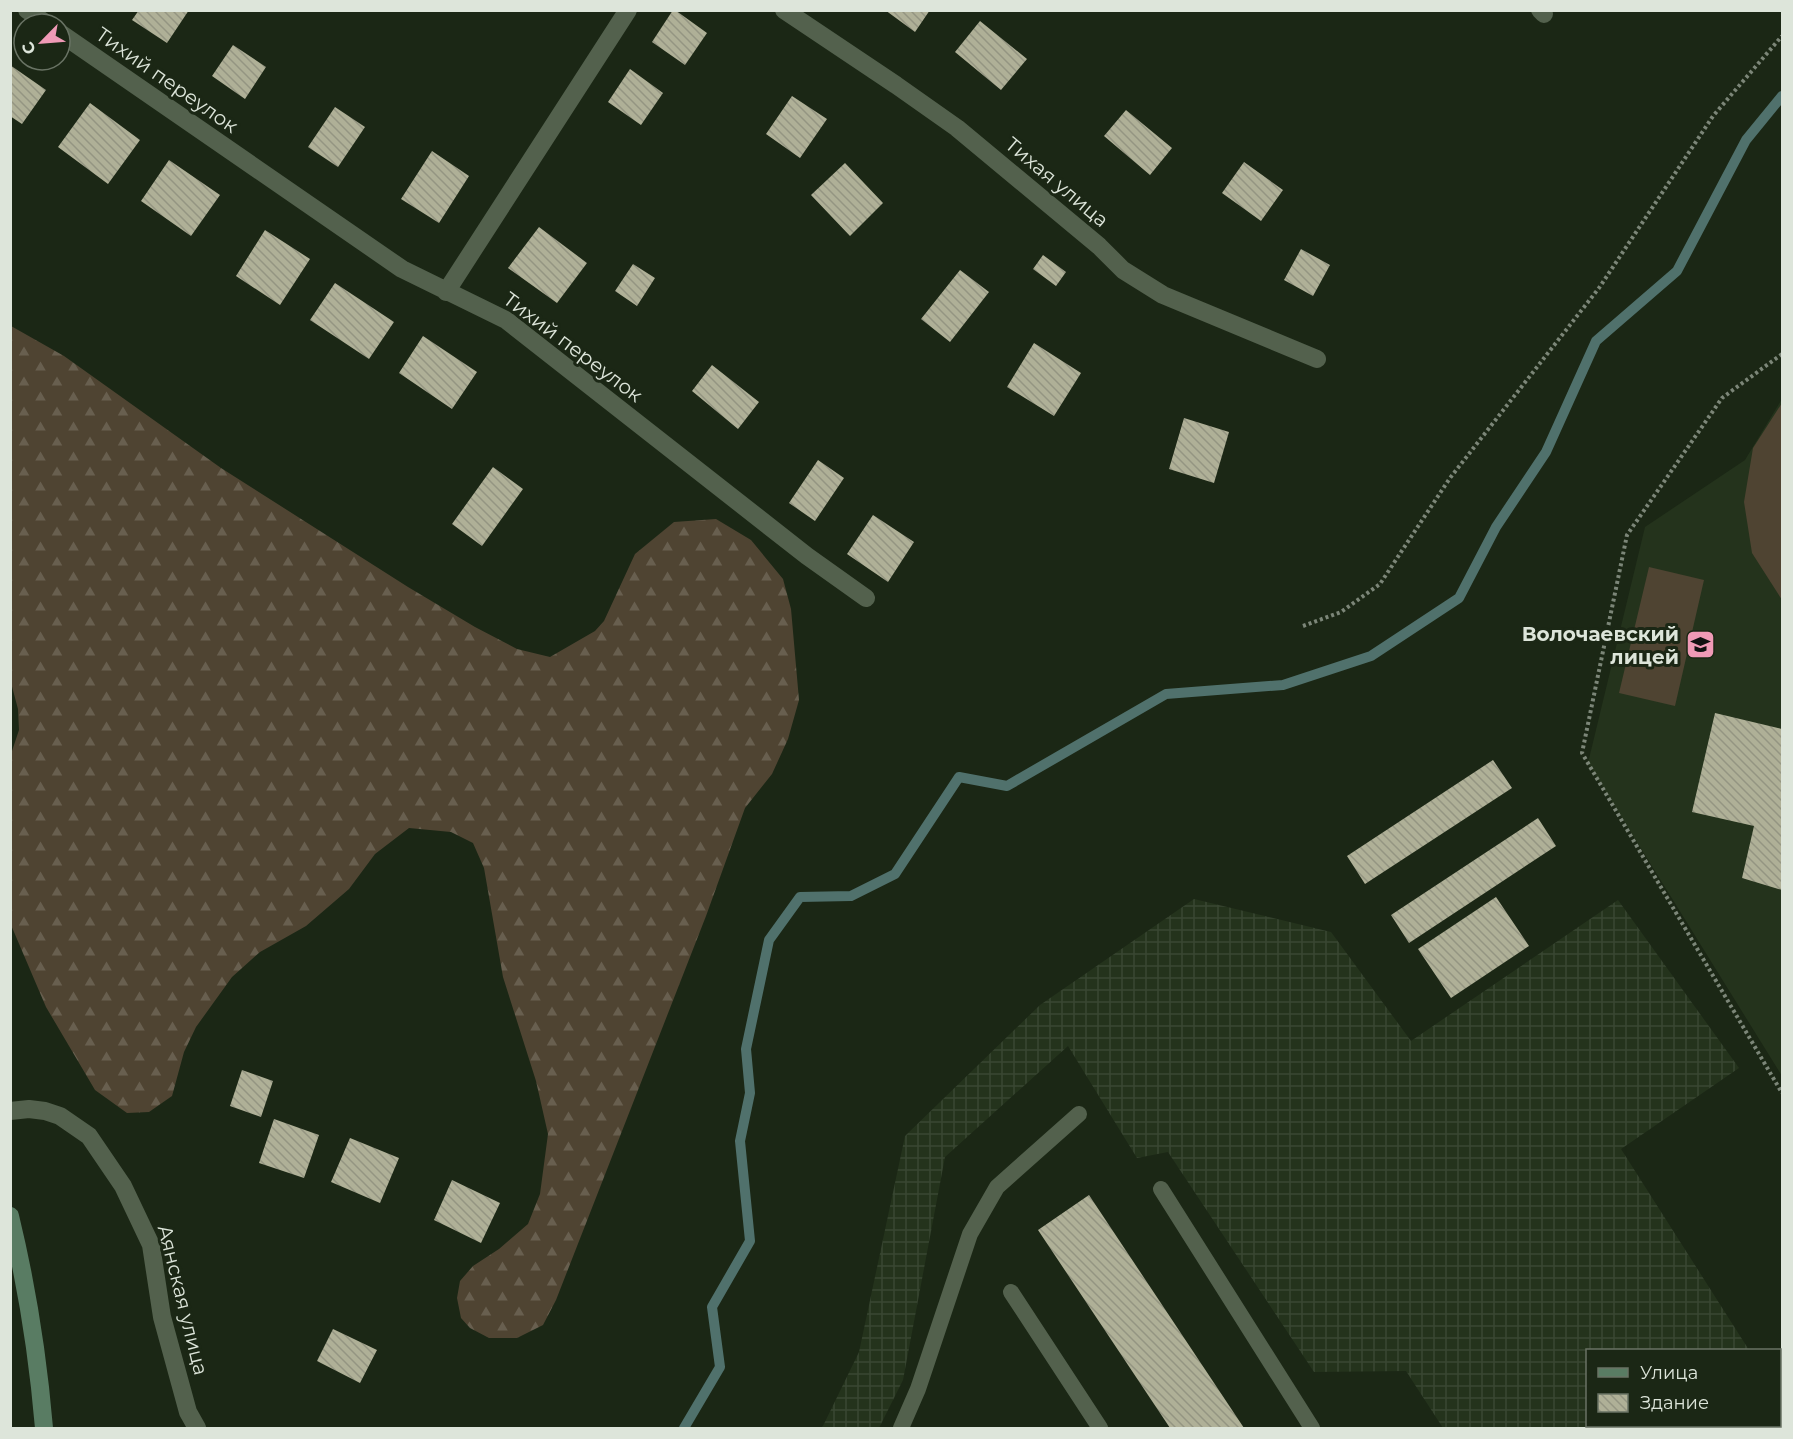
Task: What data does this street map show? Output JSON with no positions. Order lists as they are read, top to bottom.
{
  "streets": {
    "street": ["Тихий переулок", "Тихая улица", "Аянская улица"]
  },
  "places": {
    "school or university": ["Волочаевский лицей"]
  },
  "legend": ["Улица", "Здание"],
  "north": "bottom left"
}
